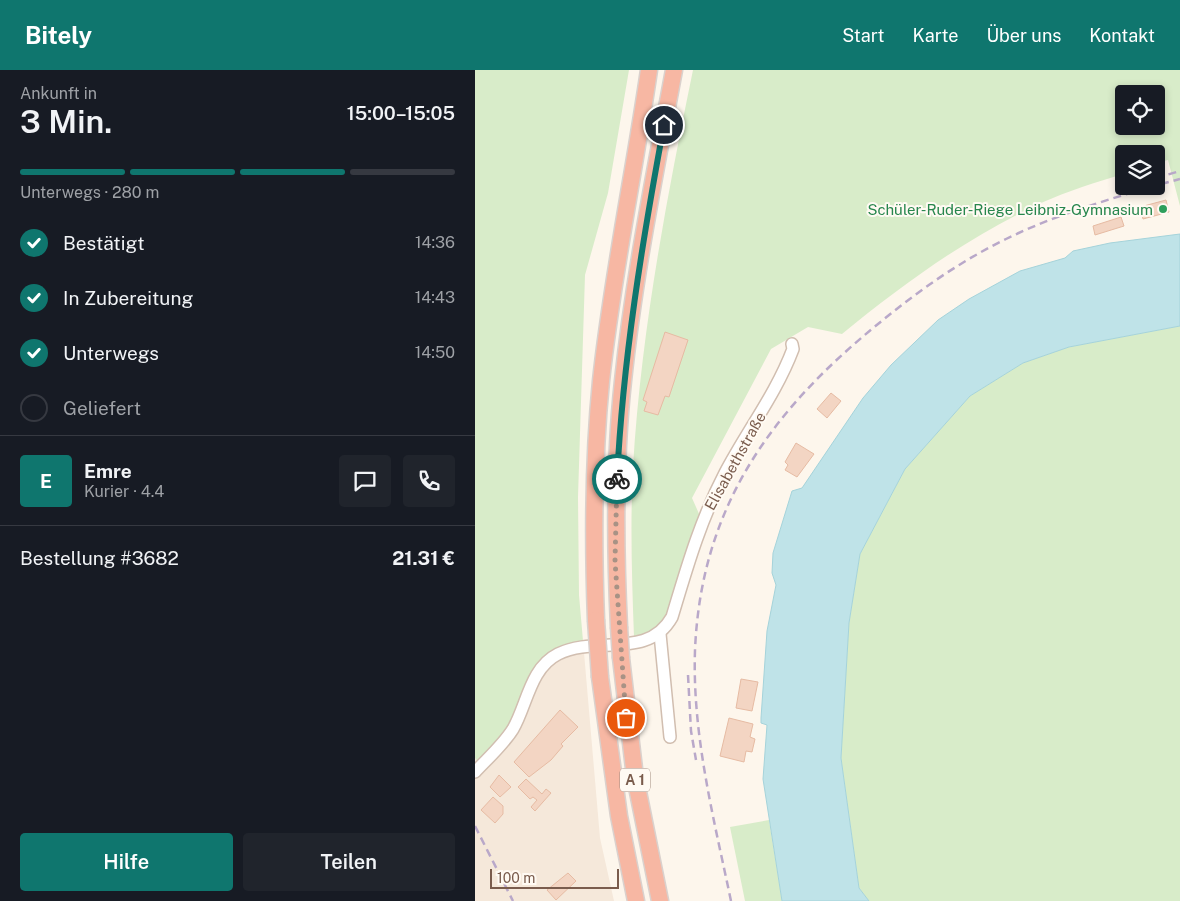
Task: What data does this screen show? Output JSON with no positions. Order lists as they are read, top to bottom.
{
  "streets": {
    "highway": ["A 1"],
    "street": ["Elisabethstraße"]
  },
  "places": ["Schüler-Ruder-Riege Leibniz-Gymnasium"],
  "scale_bar": "100 m",
  "page": {
    "header": "Bitely",
    "nav": [
      "Start",
      "Karte",
      "Über uns",
      "Kontakt"
    ],
    "heading": ["3 Min.", "Ankunft in", "15:00–15:05"],
    "panel": [
      "Emre",
      "Kurier · 4.4",
      "Bestellung #3682",
      "21.31 €"
    ],
    "bar": "Unterwegs · 280 m",
    "list": [
      ["Bestätigt", "14:36"],
      ["In Zubereitung", "14:43"],
      ["Unterwegs", "14:50"],
      "Geliefert"
    ],
    "round": "E",
    "buttons": ["Hilfe", "Teilen"],
    "scale": "100 m"
  }
}
